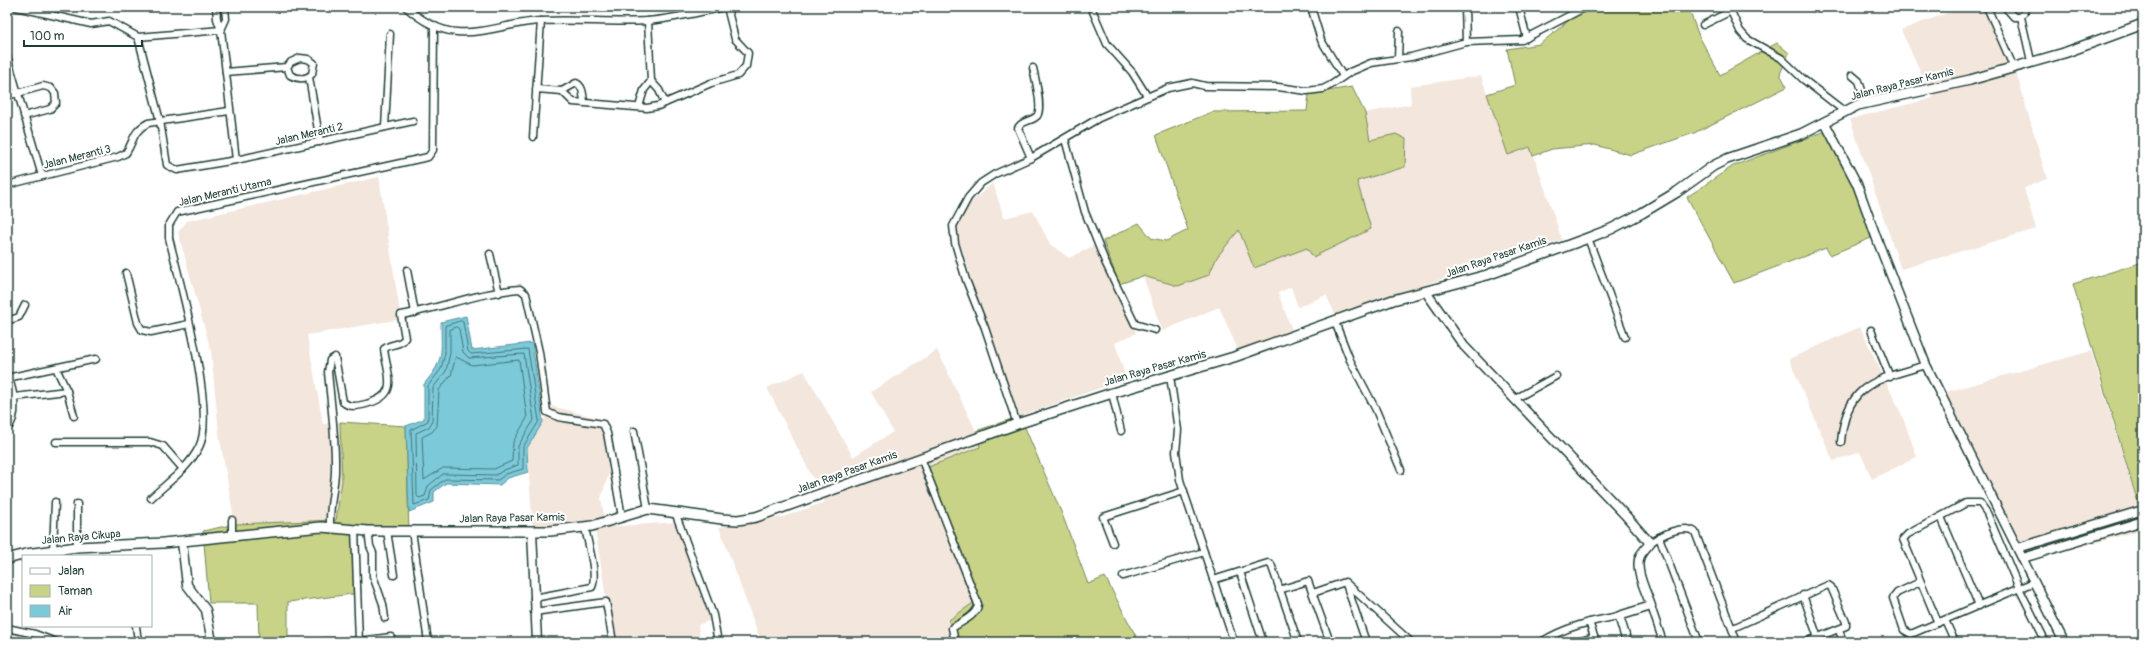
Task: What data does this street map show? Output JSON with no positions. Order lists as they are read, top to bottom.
{
  "streets": {
    "main road": ["Jalan Raya Pasar Kamis", "Jalan Raya Cikupa"],
    "street": ["Jalan Meranti 2", "Jalan Meranti 3", "Jalan Meranti Utama"]
  },
  "crossings": [
    ["Jalan Raya Pasar Kamis", "Jalan Raya Cikupa"],
    ["Jalan Meranti 2", "Jalan Meranti 3"]
  ],
  "legend": ["Jalan", "Taman", "Air"],
  "scale_bar": "100 m"
}
